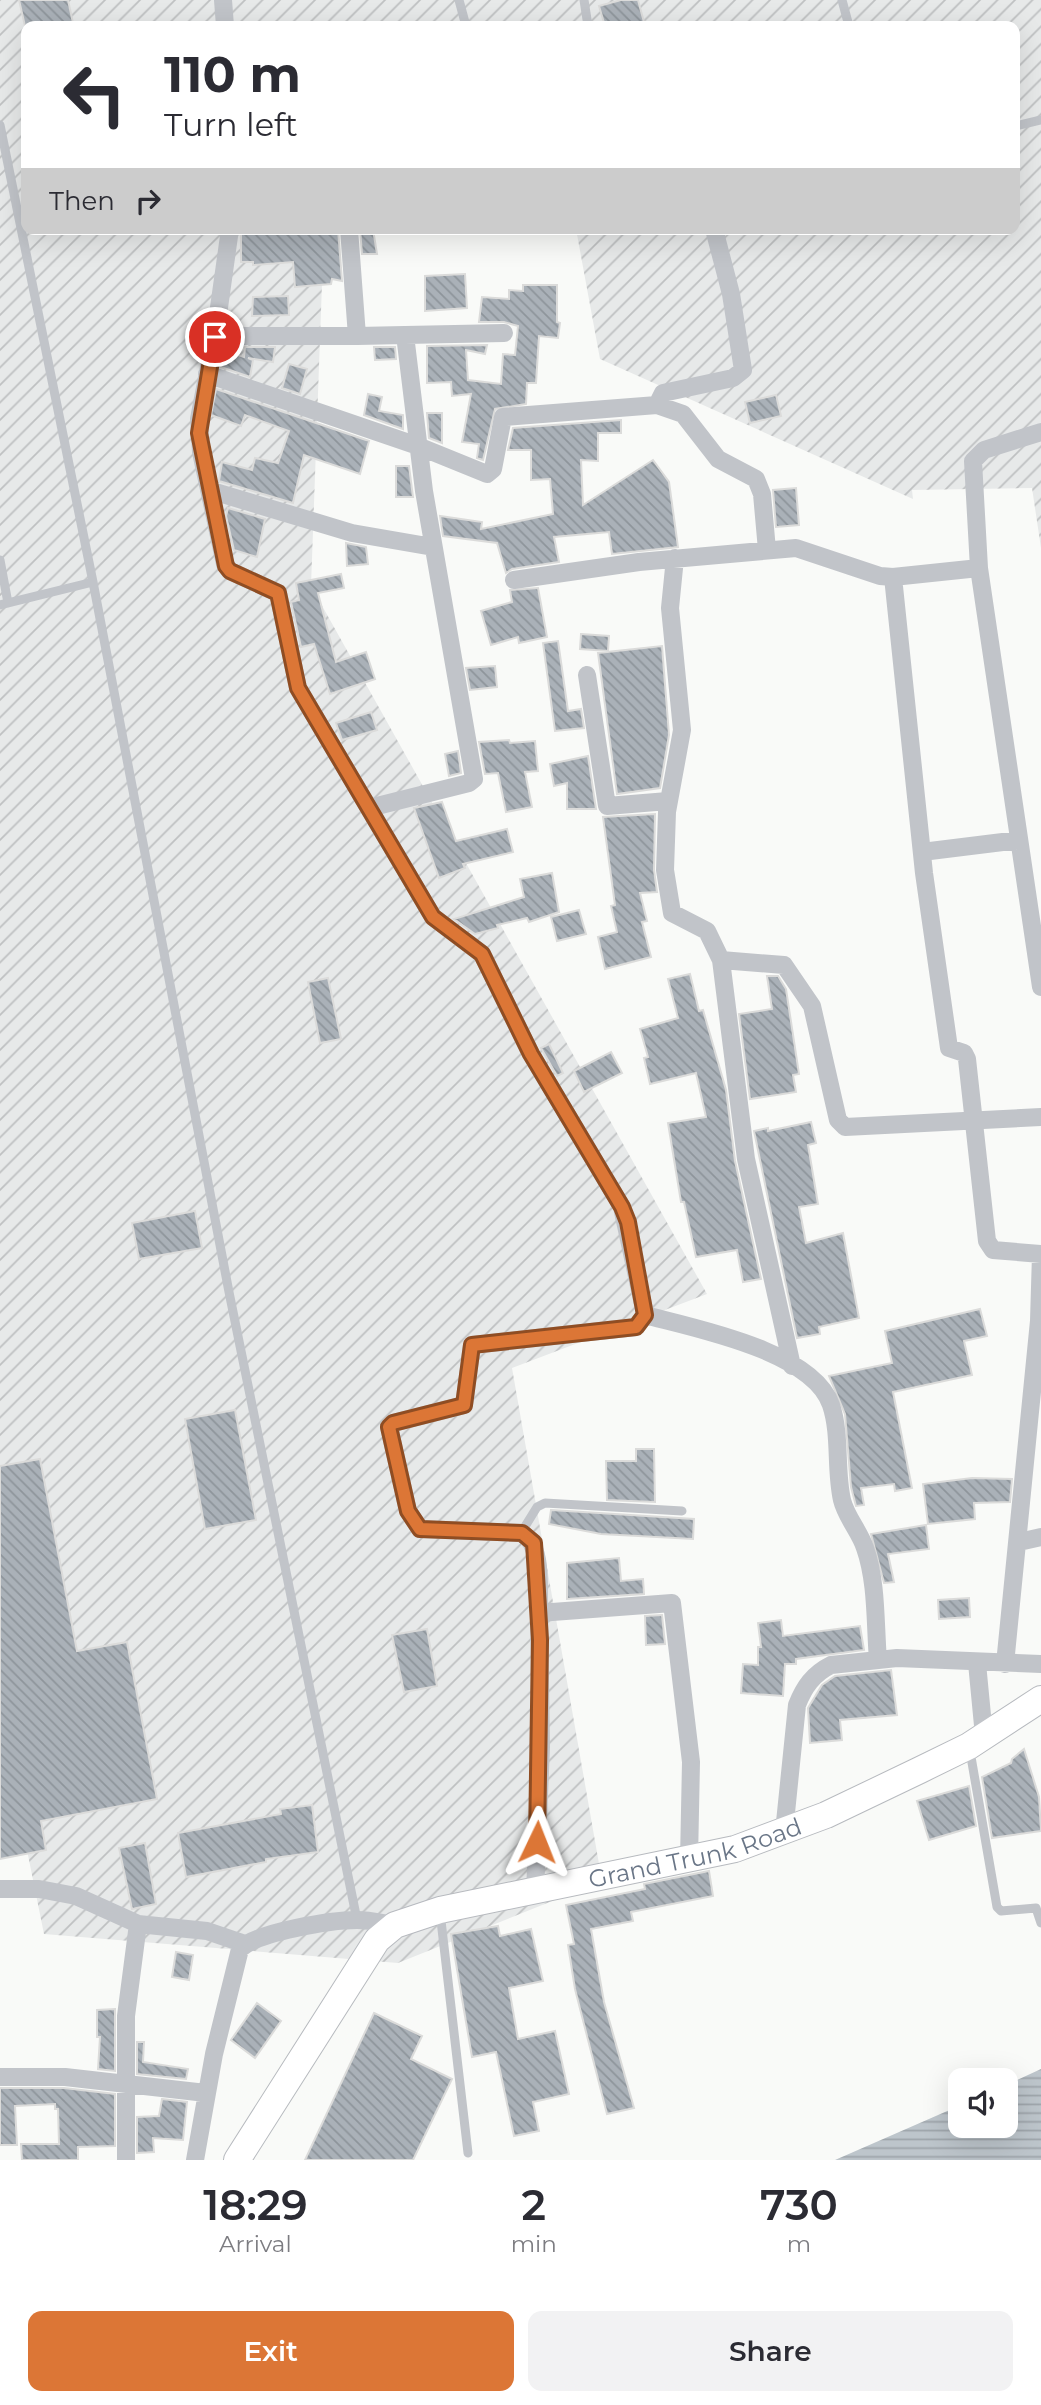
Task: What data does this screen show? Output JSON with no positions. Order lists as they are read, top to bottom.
{
  "streets": {
    "main road": ["Grand Trunk Road"]
  },
  "page": {
    "turn": ["110 m", "Turn left"],
    "then": "Then",
    "eta": [
      "18:29",
      "Arrival",
      "2",
      "min",
      "730",
      "m"
    ],
    "buttons": ["Exit", "Share"]
  }
}
